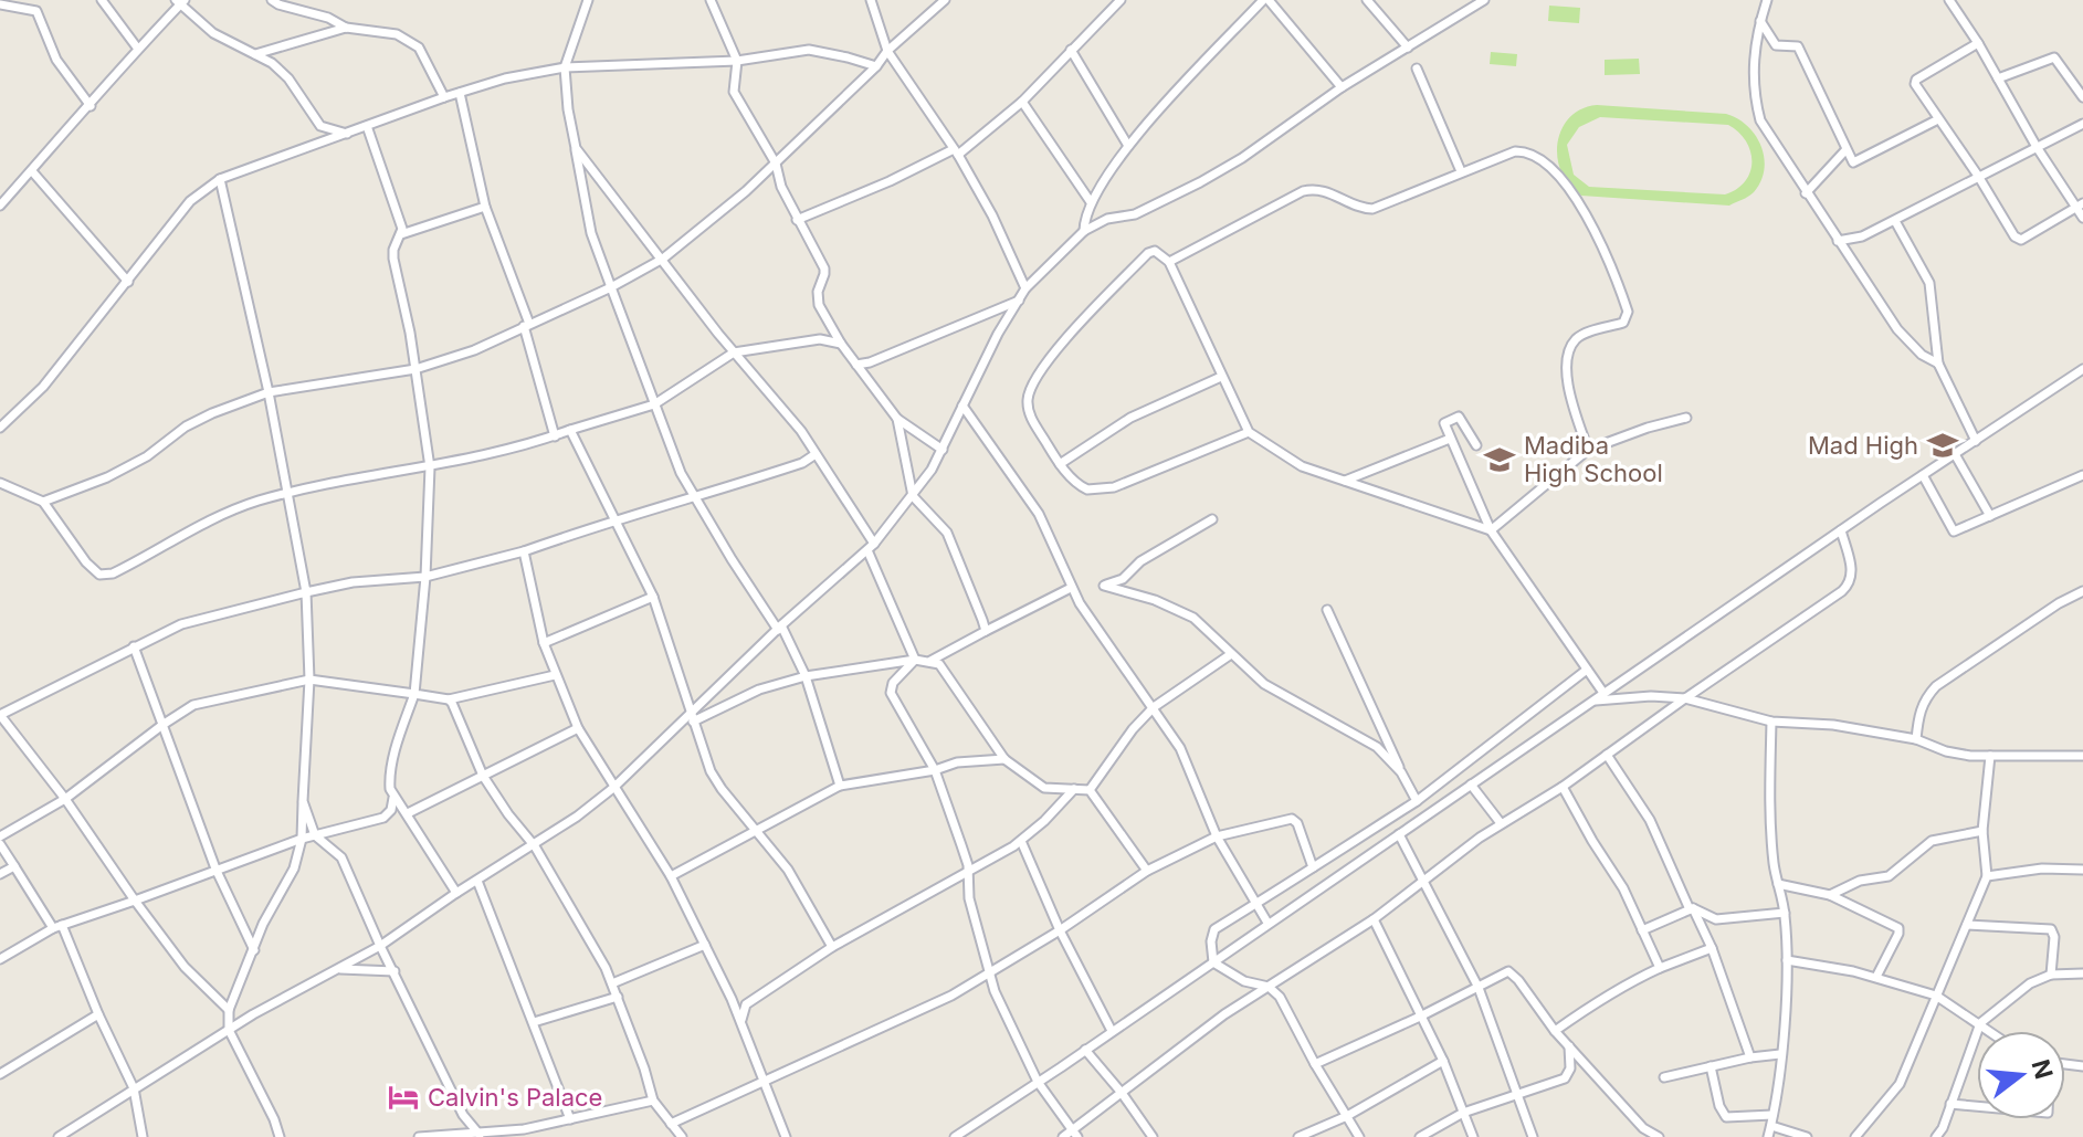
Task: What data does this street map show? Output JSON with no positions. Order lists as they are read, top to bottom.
{
  "places": {
    "school or university": ["Mad High", "Madiba High School"],
    "hotel": ["Calvin's Palace"]
  },
  "north": "right"
}
